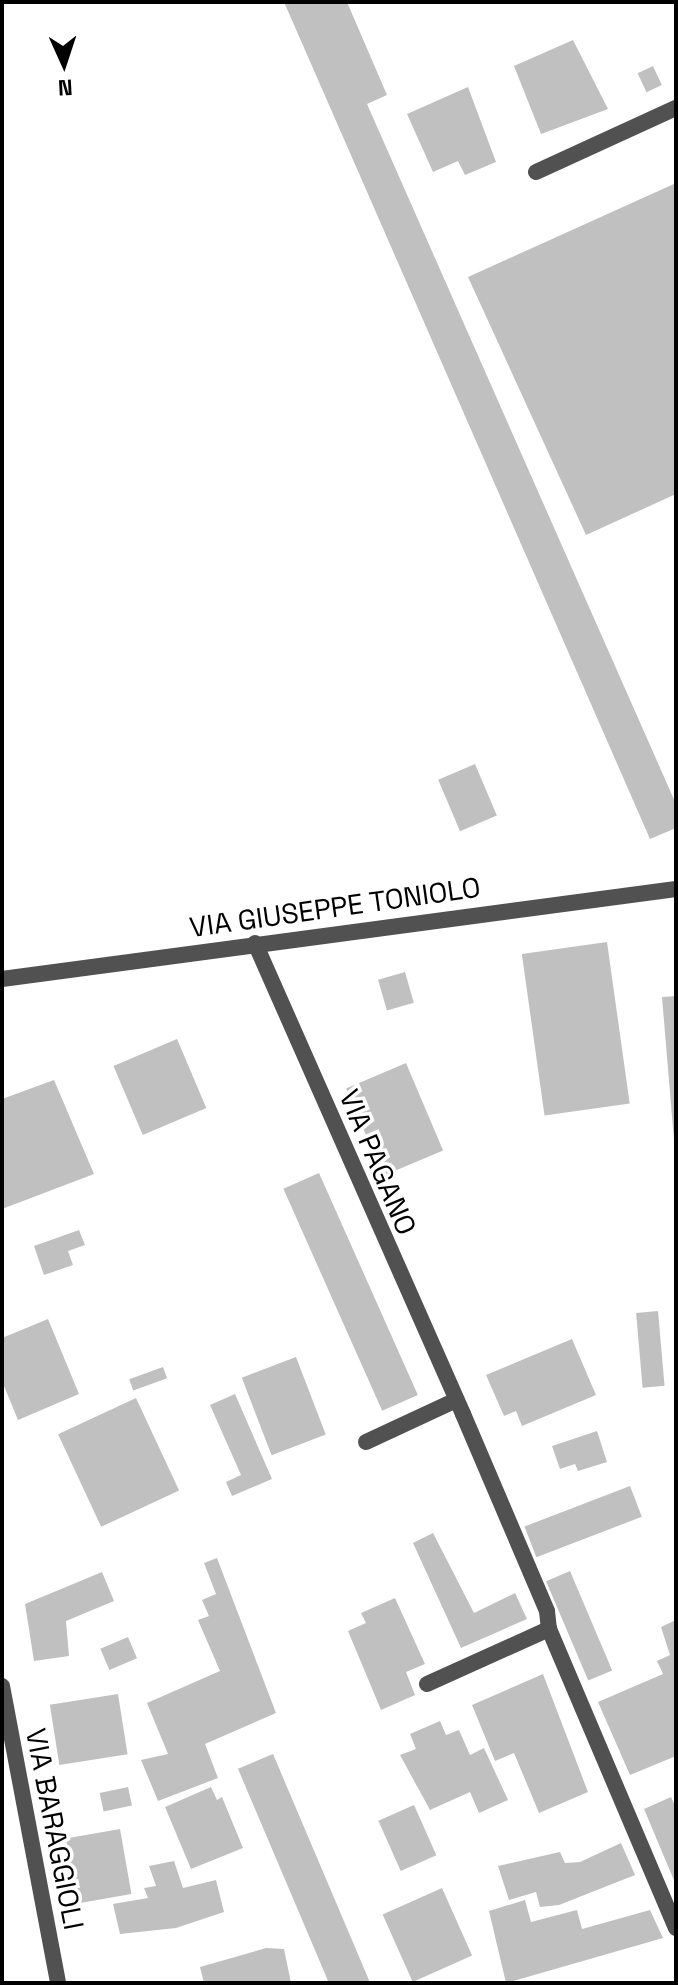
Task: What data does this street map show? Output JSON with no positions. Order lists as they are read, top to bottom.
{
  "streets": {
    "street": ["VIA GIUSEPPE TONIOLO", "VIA PAGANO", "VIA BARAGGIOLI"]
  },
  "crossings": [
    ["VIA GIUSEPPE TONIOLO", "VIA PAGANO"]
  ],
  "north": "bottom"
}
